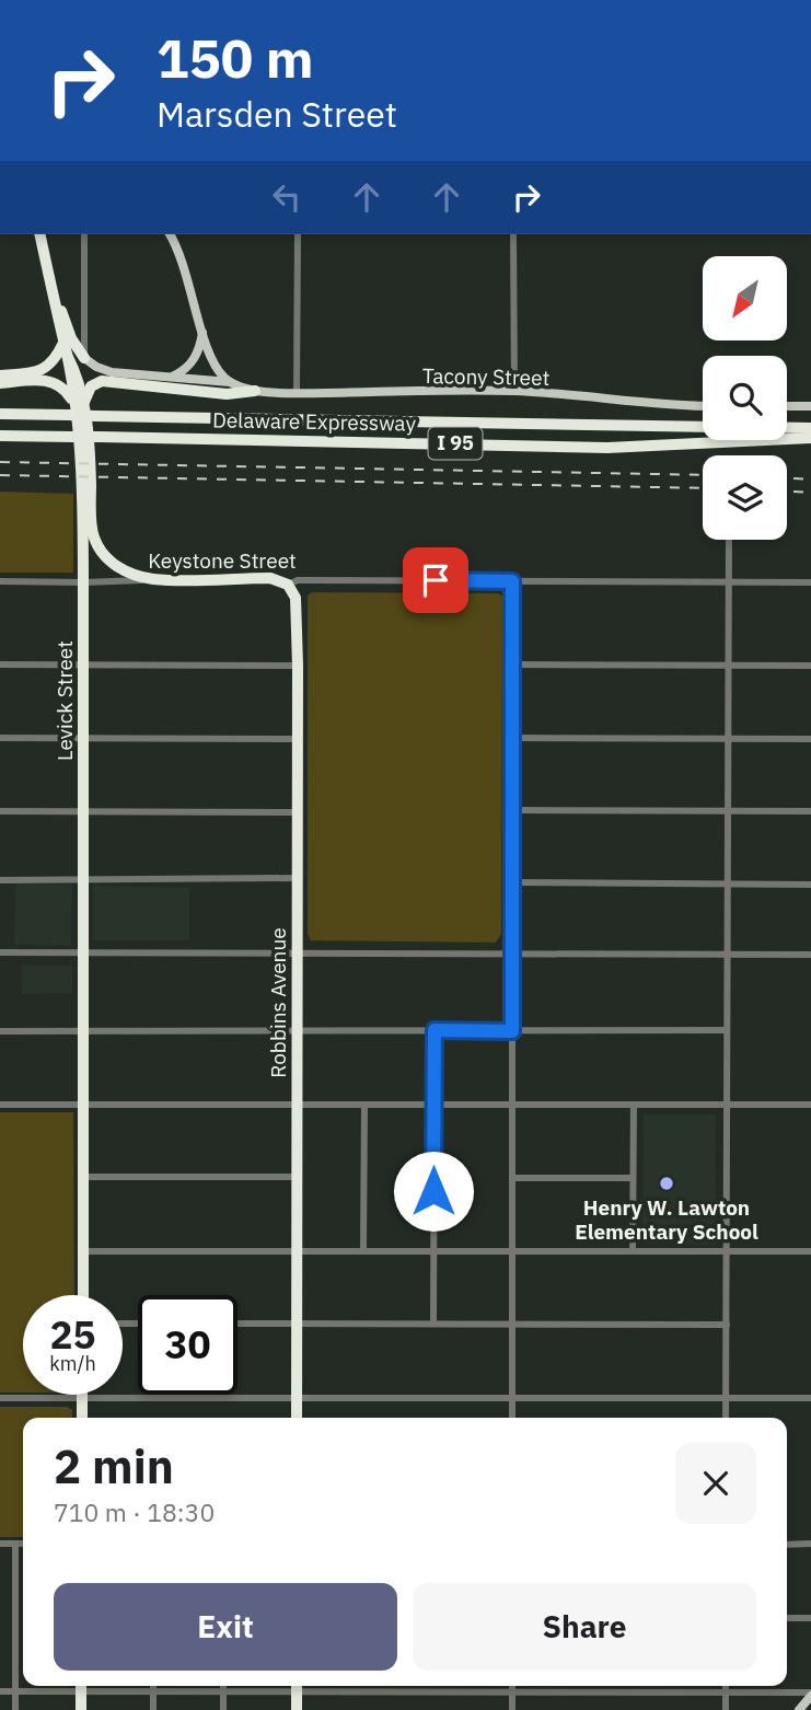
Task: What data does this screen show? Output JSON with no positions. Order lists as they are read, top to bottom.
{
  "streets": {
    "highway": [
      "Delaware Expressway",
      "I 95",
      "Keystone Street",
      "Levick Street",
      "Robbins Avenue"
    ],
    "main road": ["Tacony Street"]
  },
  "crossings": [
    ["Keystone Street", "Levick Street"],
    ["Keystone Street", "Robbins Avenue"]
  ],
  "places": ["Henry W. Lawton Elementary School"],
  "north": "bottom left",
  "page": {
    "turn": ["150 m", "Marsden Street"],
    "speed": "25 km/h",
    "limit": "30",
    "heading": ["2 min", "710 m · 18:30"],
    "buttons": ["Exit", "Share"]
  }
}
